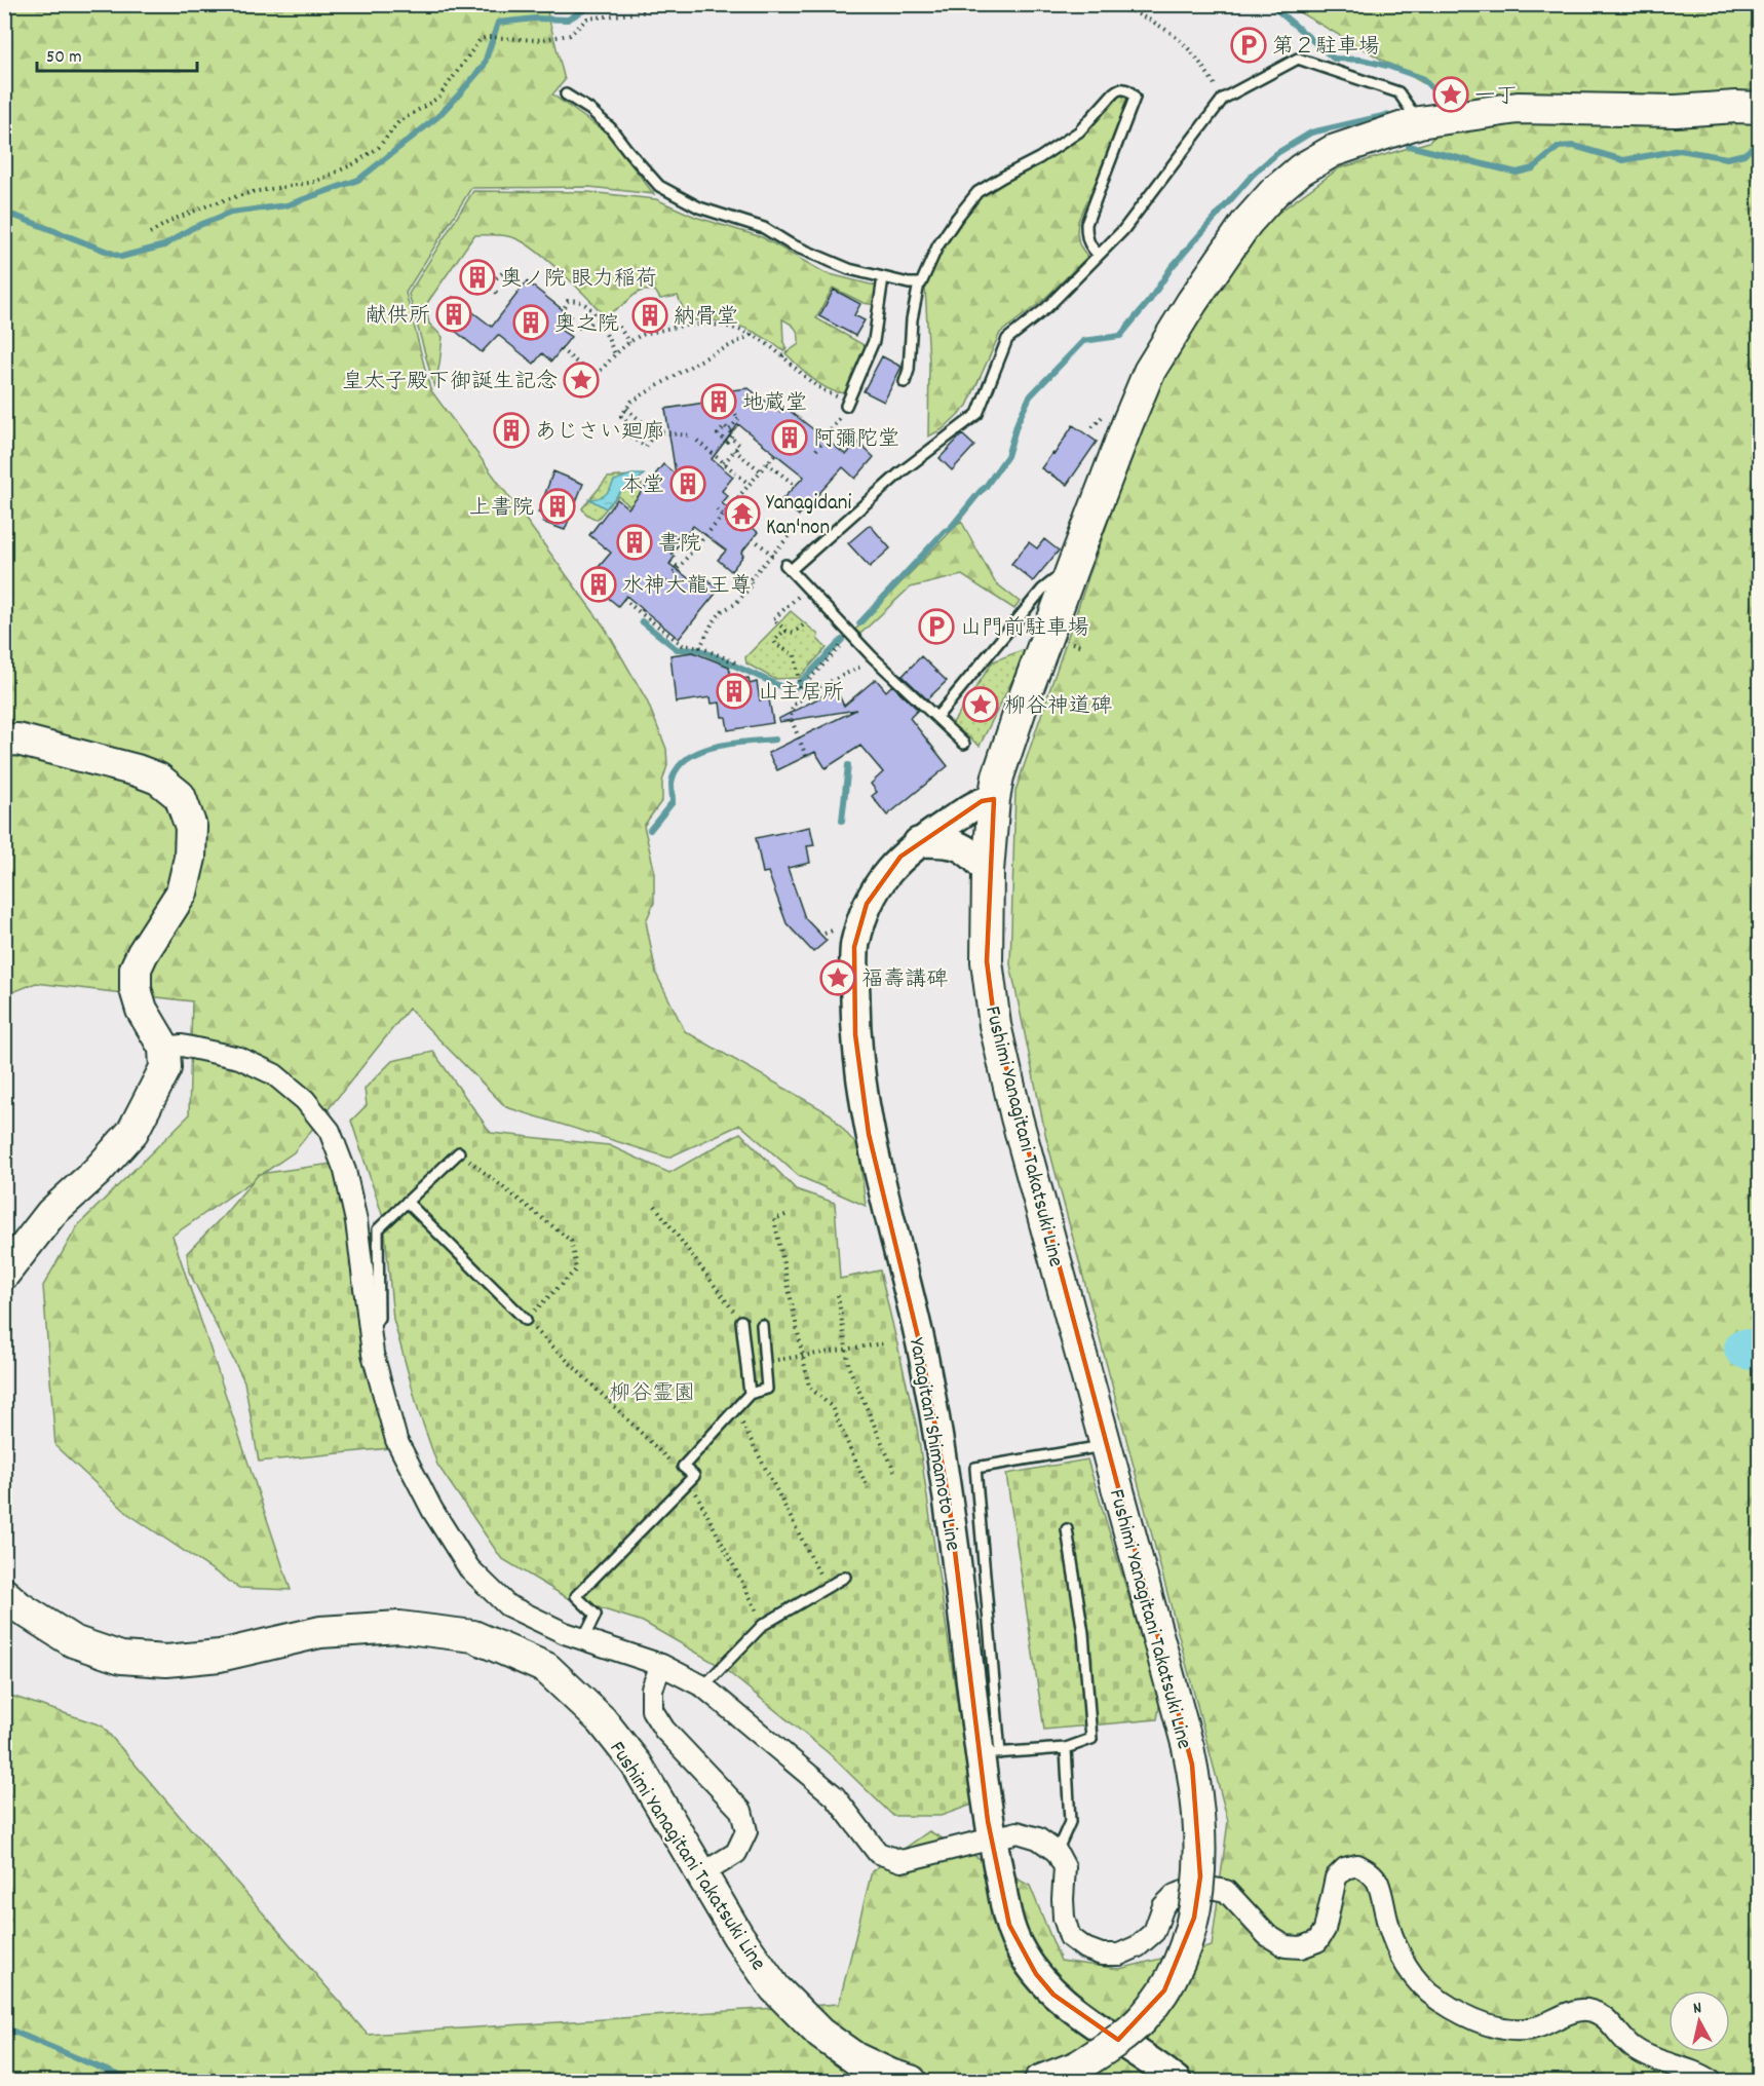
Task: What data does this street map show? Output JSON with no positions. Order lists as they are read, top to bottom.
{
  "streets": {
    "main road": ["Fushimi Yanagitani Takatsuki Line", "Yanagitani Shimamoto Line"]
  },
  "crossings": [
    ["Fushimi Yanagitani Takatsuki Line", "Yanagitani Shimamoto Line"]
  ],
  "parks": ["柳谷霊園"],
  "places": {
    "parking": ["第２駐車場", "山門前駐車場"],
    "place": [
      "一丁",
      "皇太子殿下御誕生記念",
      "柳谷神道碑",
      "福壽講碑"
    ],
    "building": [
      "奥ノ院 眼力稲荷",
      "献供所",
      "納骨堂",
      "奥之院",
      "地蔵堂",
      "あじさい廻廊",
      "阿彌陀堂",
      "本堂",
      "上書院",
      "書院",
      "水神大龍王尊",
      "山主居所"
    ],
    "temple": ["Yanagidani Kan'non"]
  },
  "scale_bar": "50 m",
  "north": "top"
}
